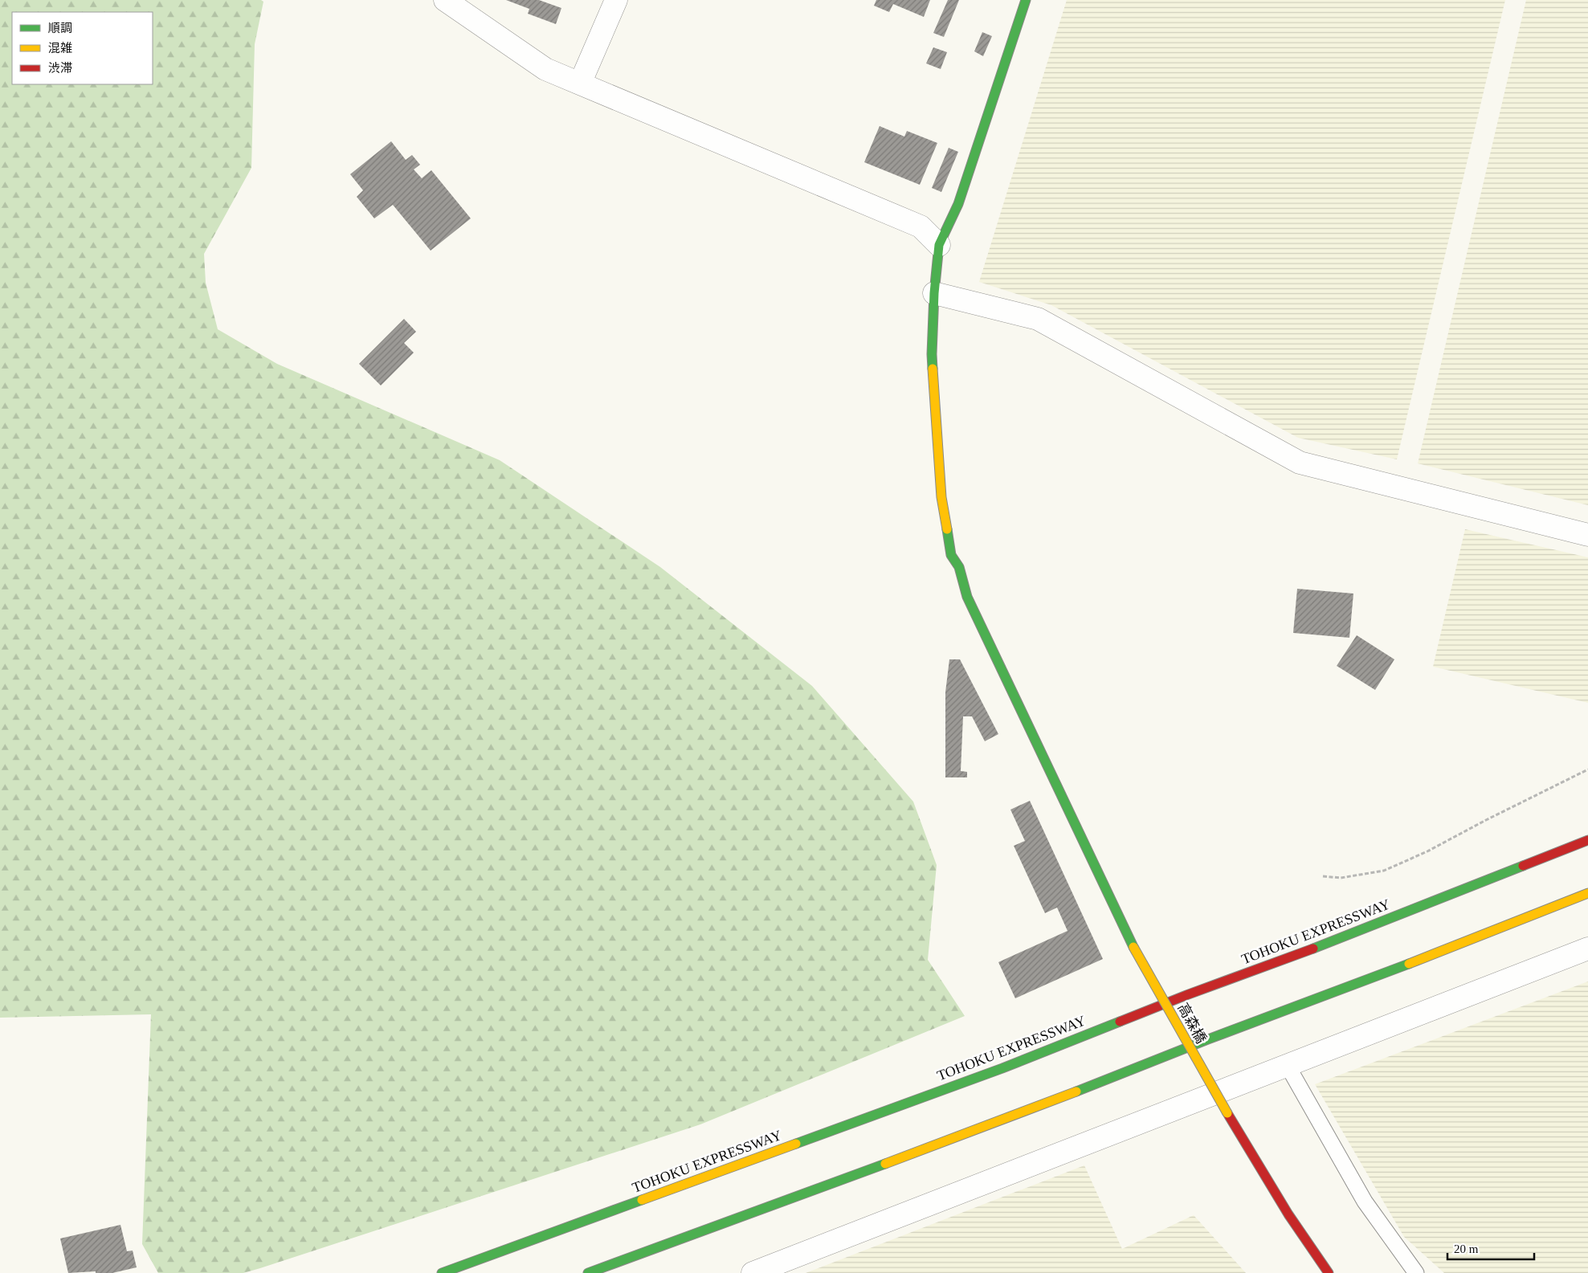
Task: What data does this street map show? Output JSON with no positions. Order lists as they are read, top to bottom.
{
  "streets": {
    "main road": ["TOHOKU EXPRESSWAY", "高森橋"]
  },
  "legend": ["順調", "混雑", "渋滞"],
  "scale_bar": "20 m"
}
